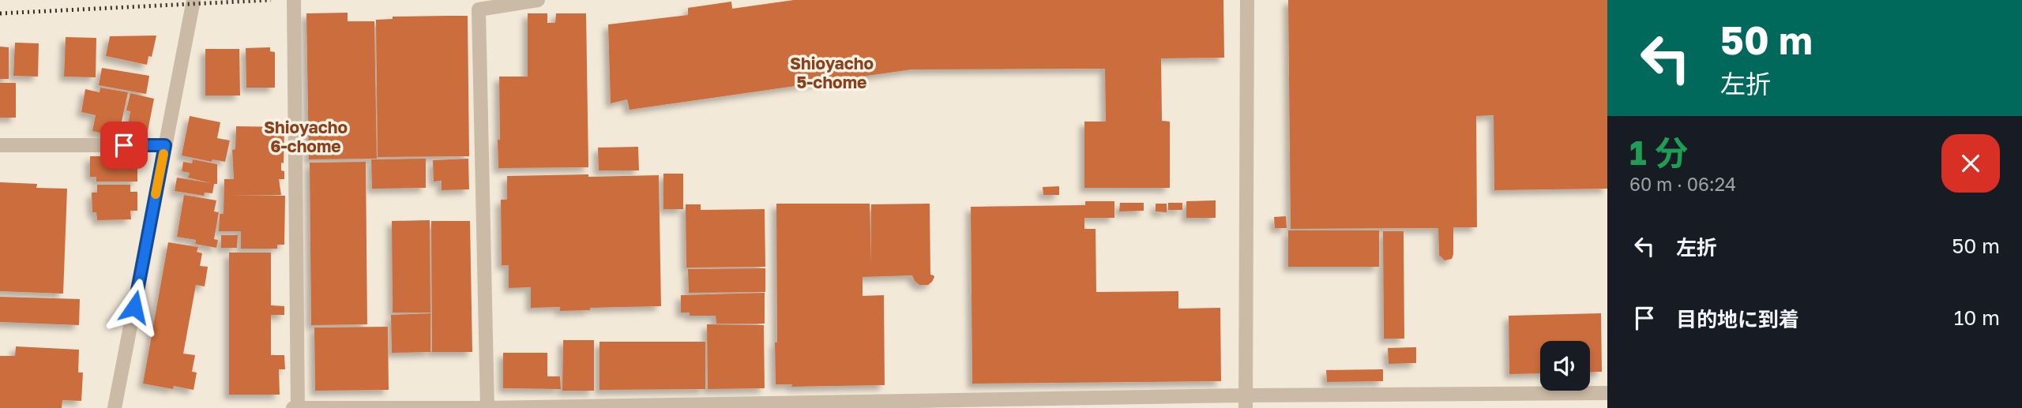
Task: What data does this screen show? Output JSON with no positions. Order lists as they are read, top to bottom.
{
  "districts": ["Shioyacho 5-chome", "Shioyacho 6-chome"],
  "page": {
    "turn": ["50 m", "左折"],
    "heading": ["1 分", "60 m · 06:24"],
    "list": [
      {
        "name": "左折",
        "value": "50 m"
      },
      {
        "name": "目的地に到着",
        "value": "10 m"
      }
    ]
  }
}
